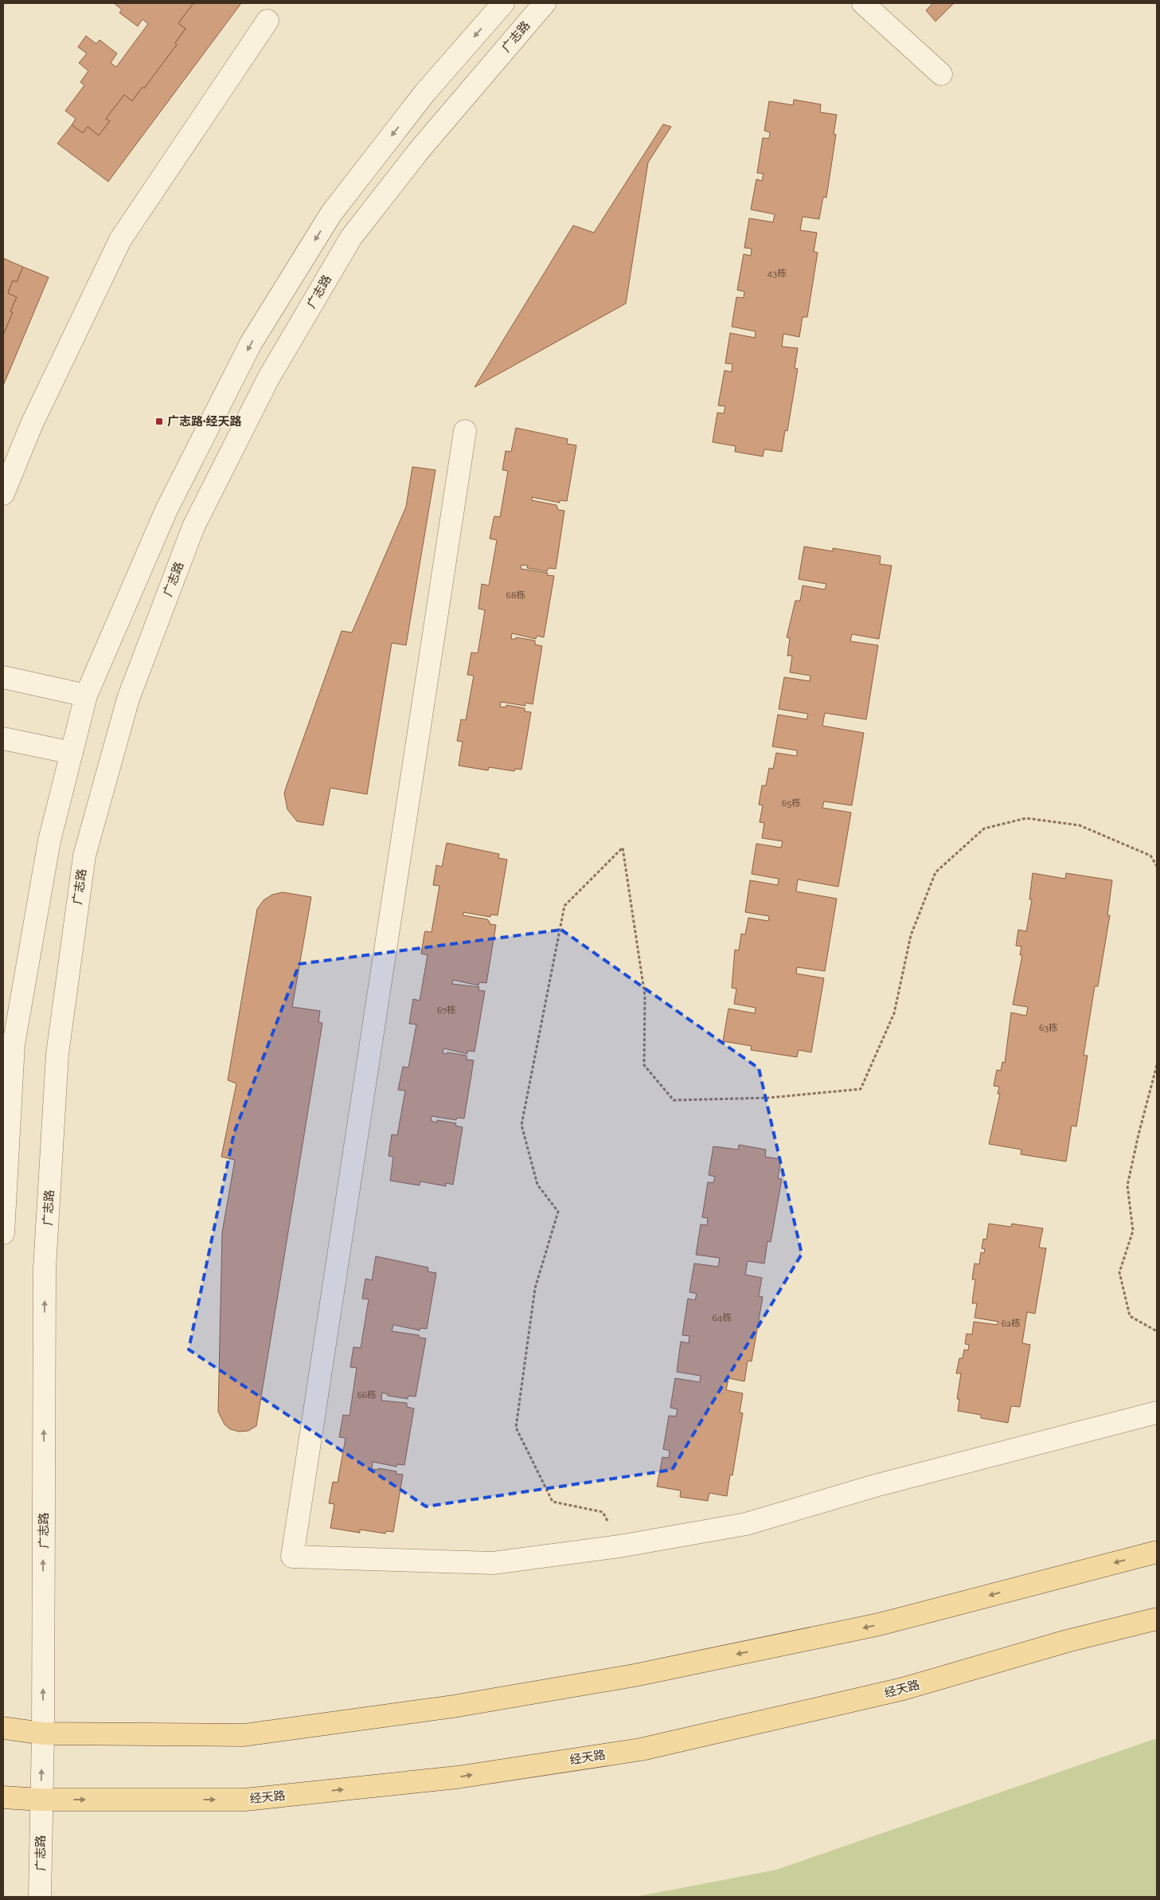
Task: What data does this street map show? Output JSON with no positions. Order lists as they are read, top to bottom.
{
  "streets": {
    "main road": ["经天路"],
    "street": ["广志路"]
  },
  "crossings": [
    ["广志路", "经天路"]
  ],
  "places": {
    "transit": ["广志路·经天路"]
  },
  "house_numbers": [
    "43栋",
    "68栋",
    "65栋",
    "67栋",
    "63栋",
    "64栋",
    "62栋",
    "66栋"
  ]
}
